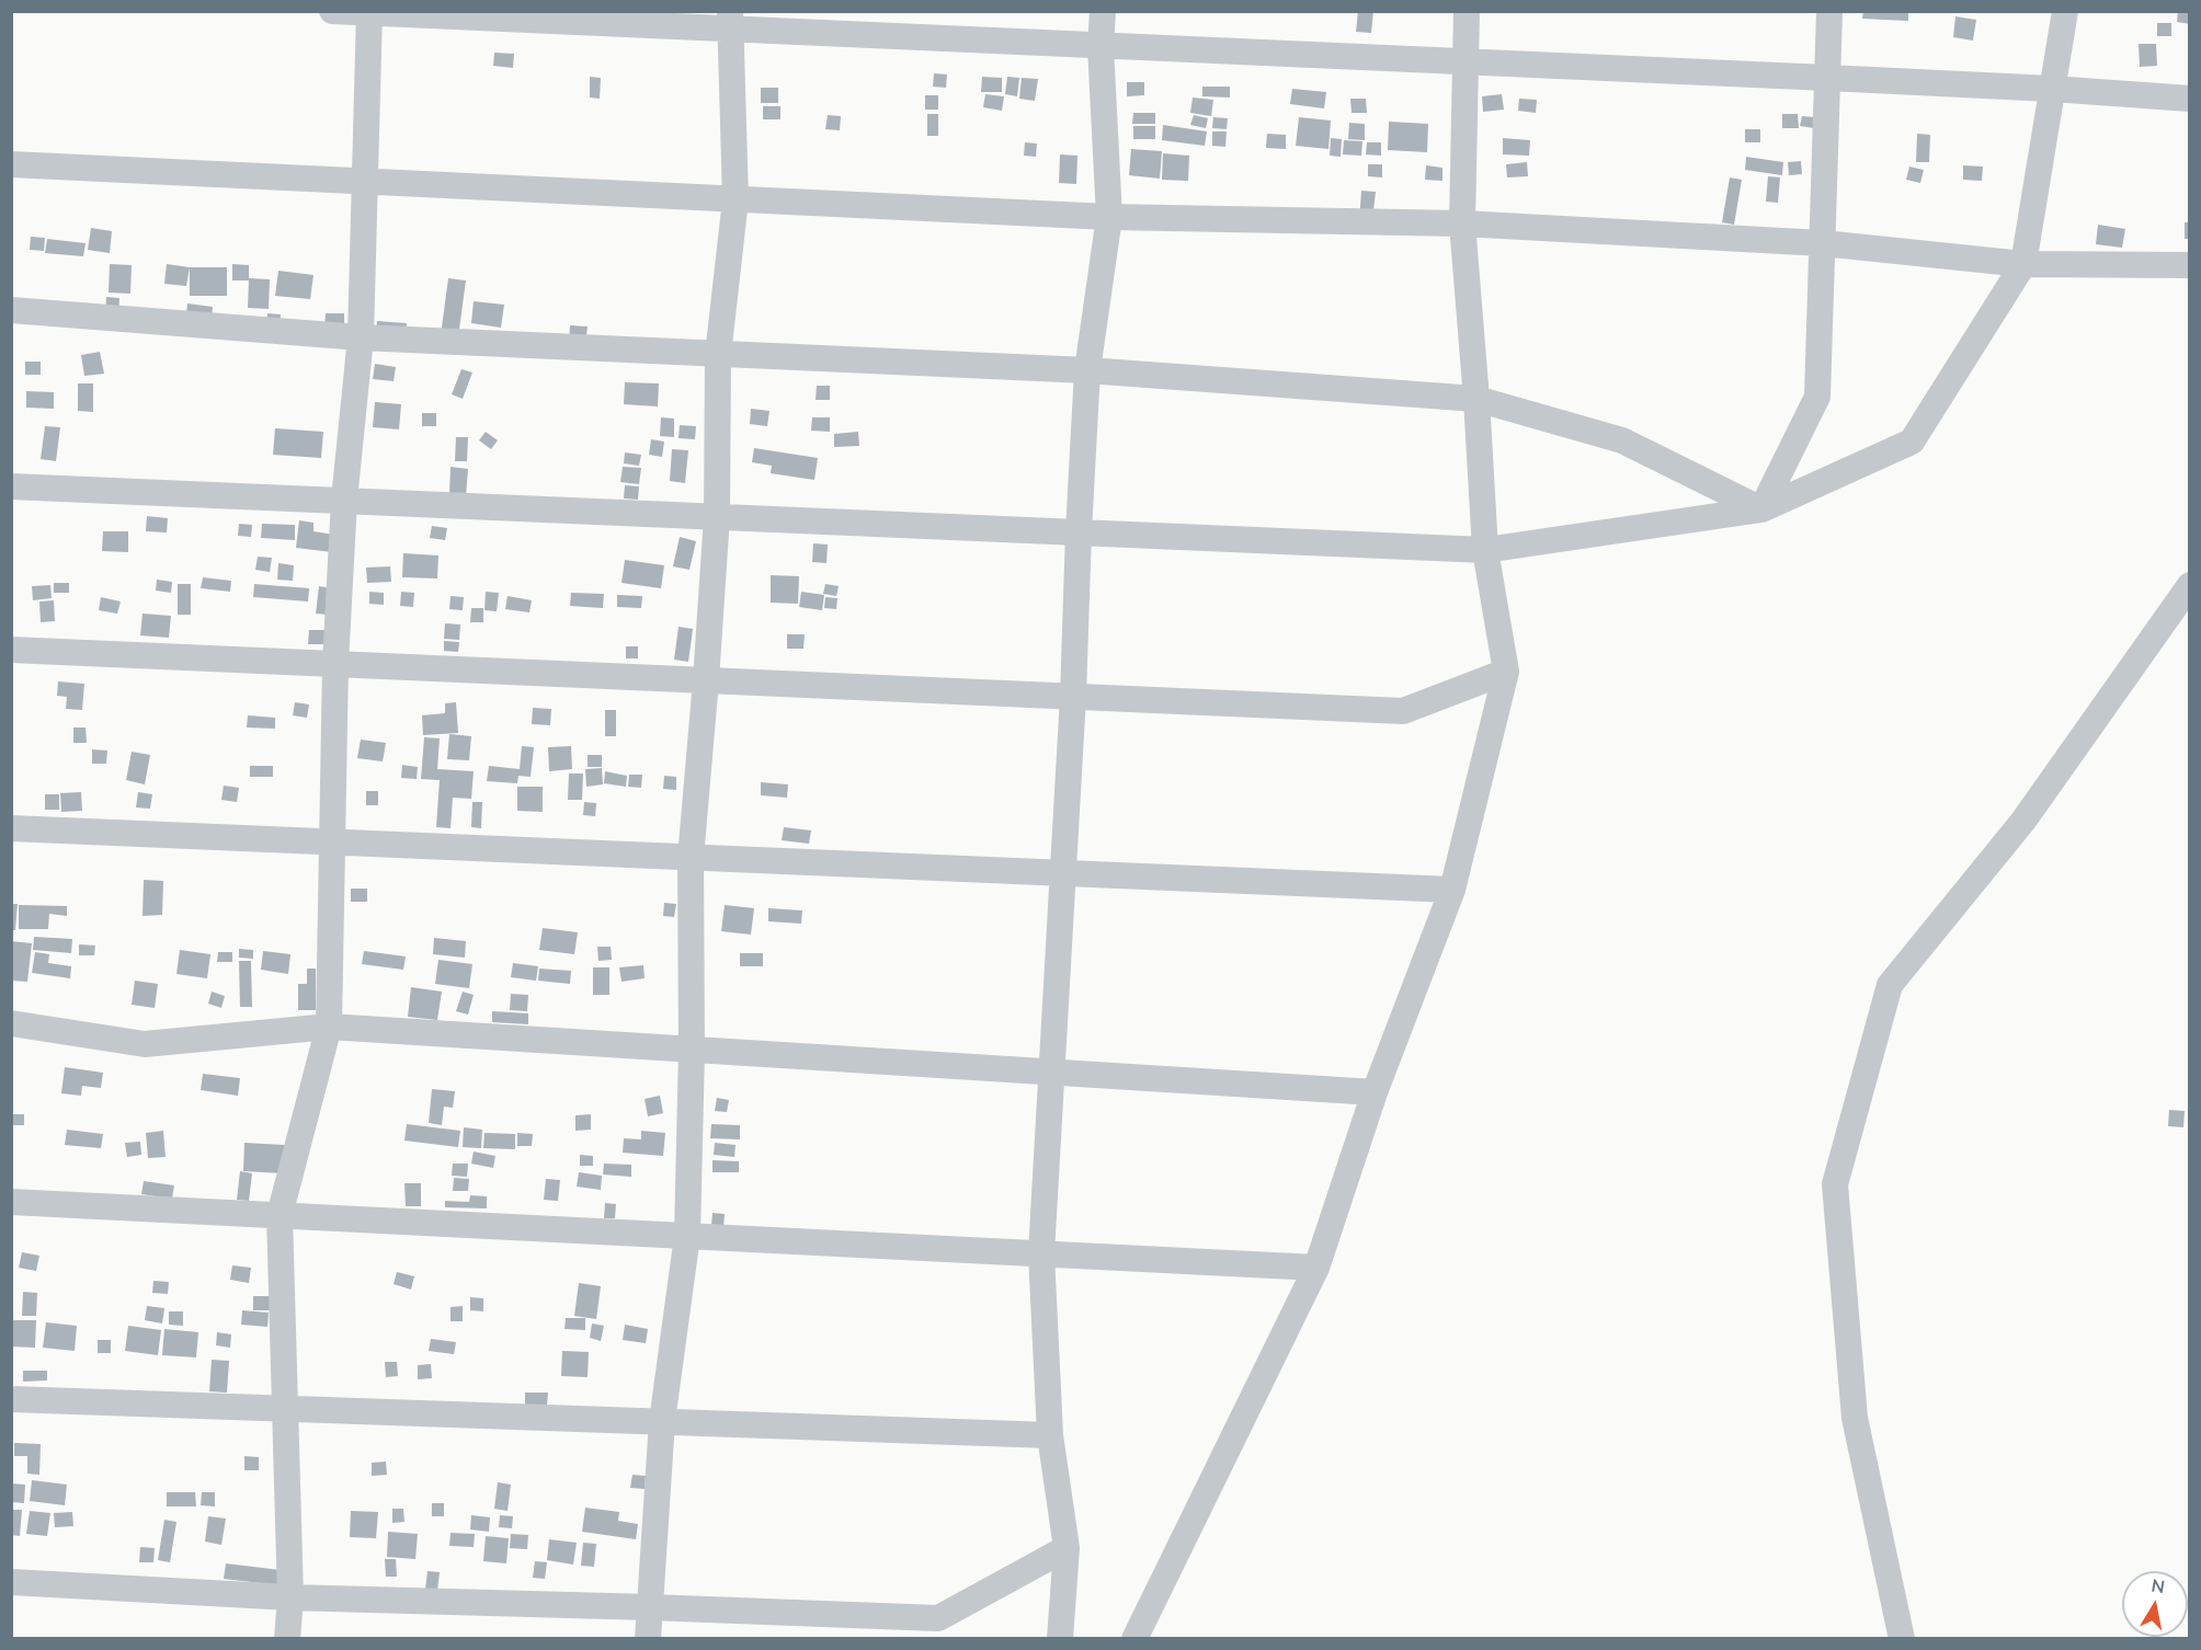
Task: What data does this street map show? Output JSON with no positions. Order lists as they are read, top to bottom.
{
  "north": "top"
}
